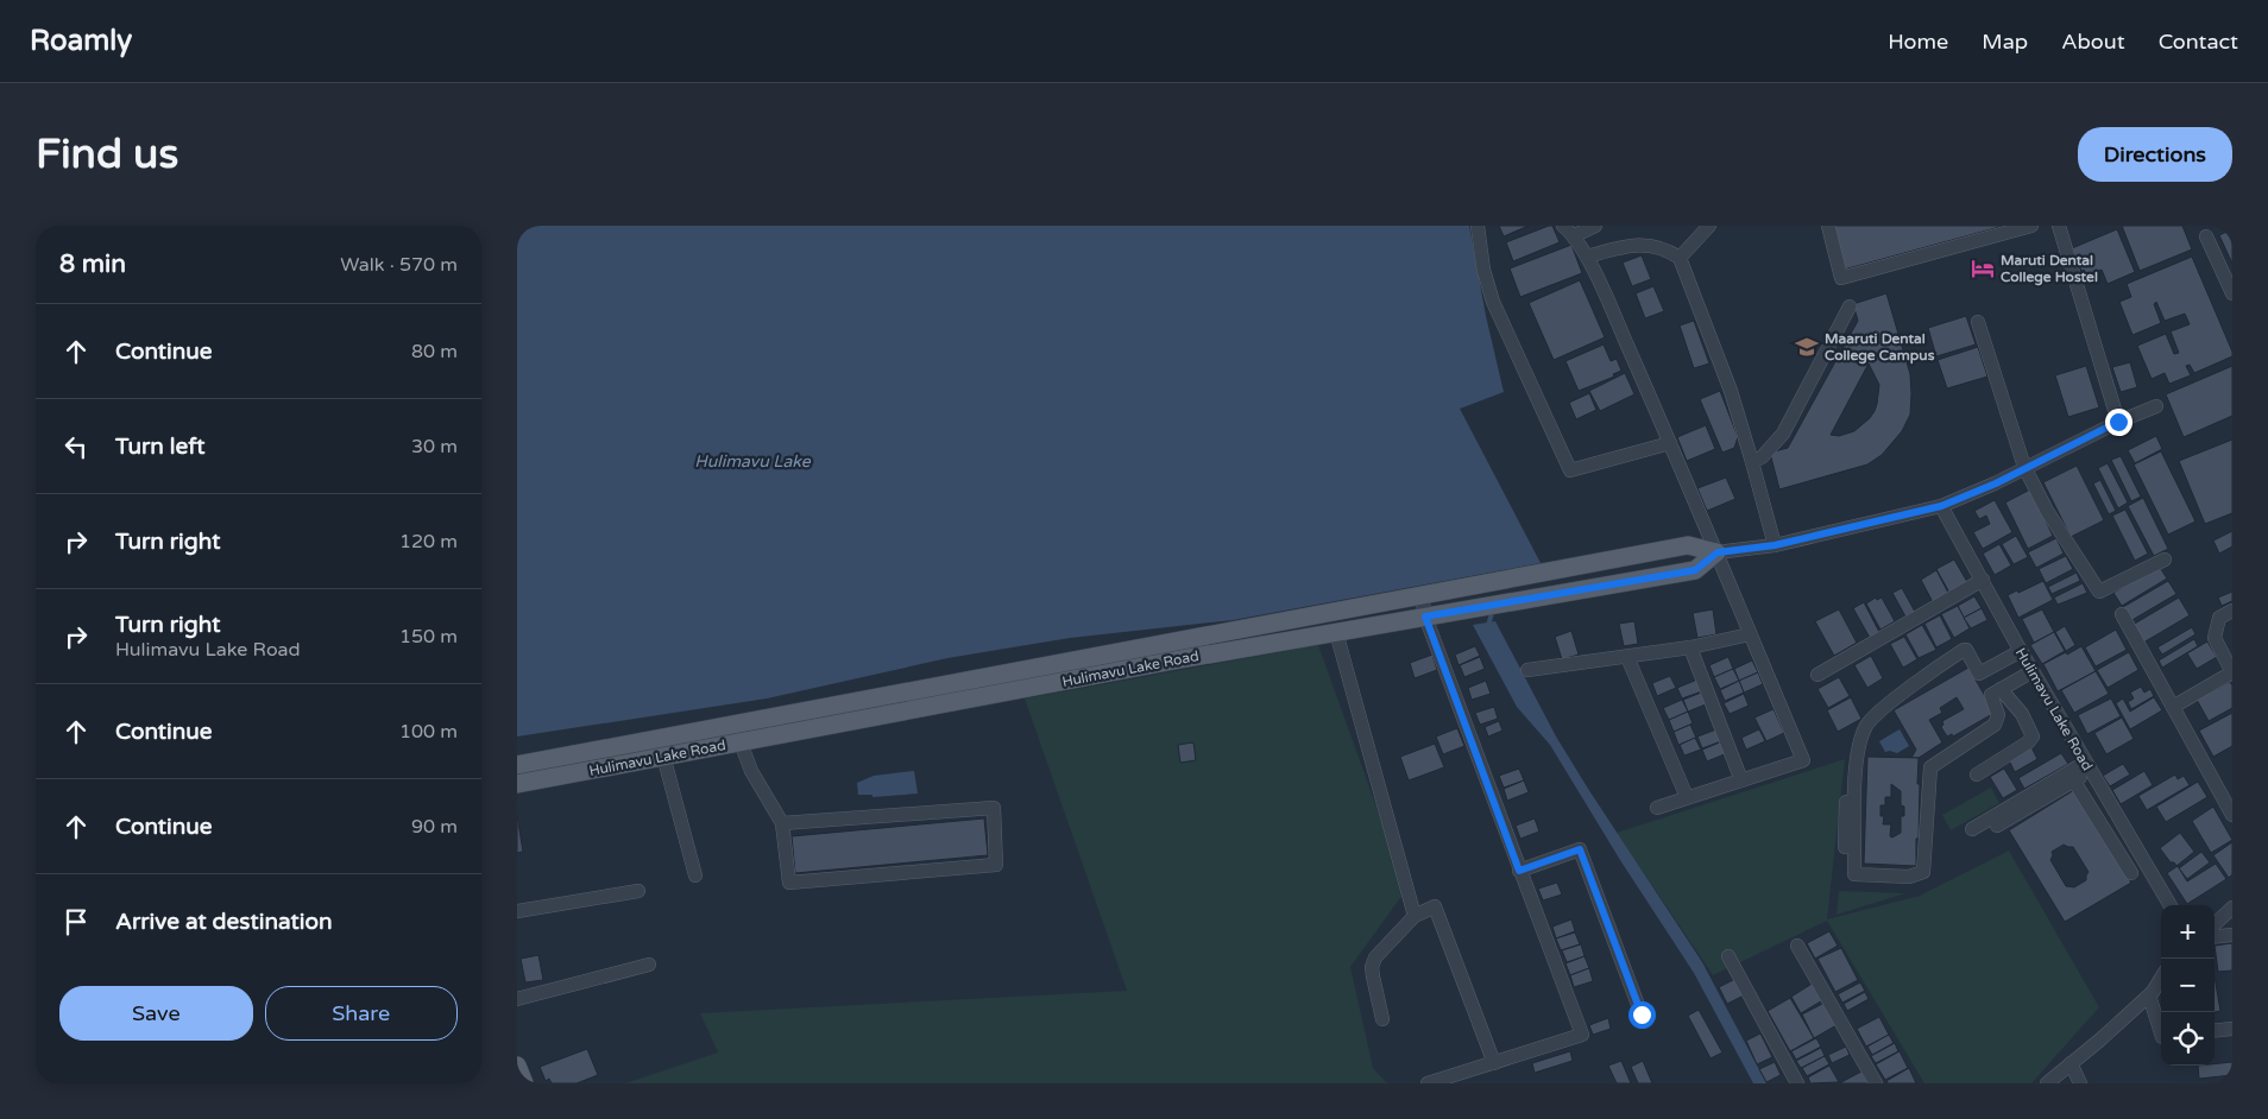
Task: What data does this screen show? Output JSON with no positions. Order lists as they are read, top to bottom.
{
  "streets": {
    "main road": ["Hulimavu Lake Road"]
  },
  "water": ["Hulimavu Lake"],
  "places": {
    "hotel": ["Maruti Dental College Hostel"],
    "school or university": ["Maaruti Dental College Campus"]
  },
  "page": {
    "header": "Roamly",
    "nav": [
      "Home",
      "Map",
      "About",
      "Contact"
    ],
    "buttons": [
      "Directions",
      ["Save", "Share"]
    ],
    "title": "Find us",
    "heading": ["8 min", "Walk · 570 m"],
    "list": [
      ["Continue", "80 m"],
      ["Turn left", "30 m"],
      ["Turn right", "120 m"],
      ["Turn right", "Hulimavu Lake Road", "150 m"],
      ["Continue", "100 m"],
      ["Continue", "90 m"],
      "Arrive at destination"
    ],
    "map_buttons": ["+", "−"]
  }
}
